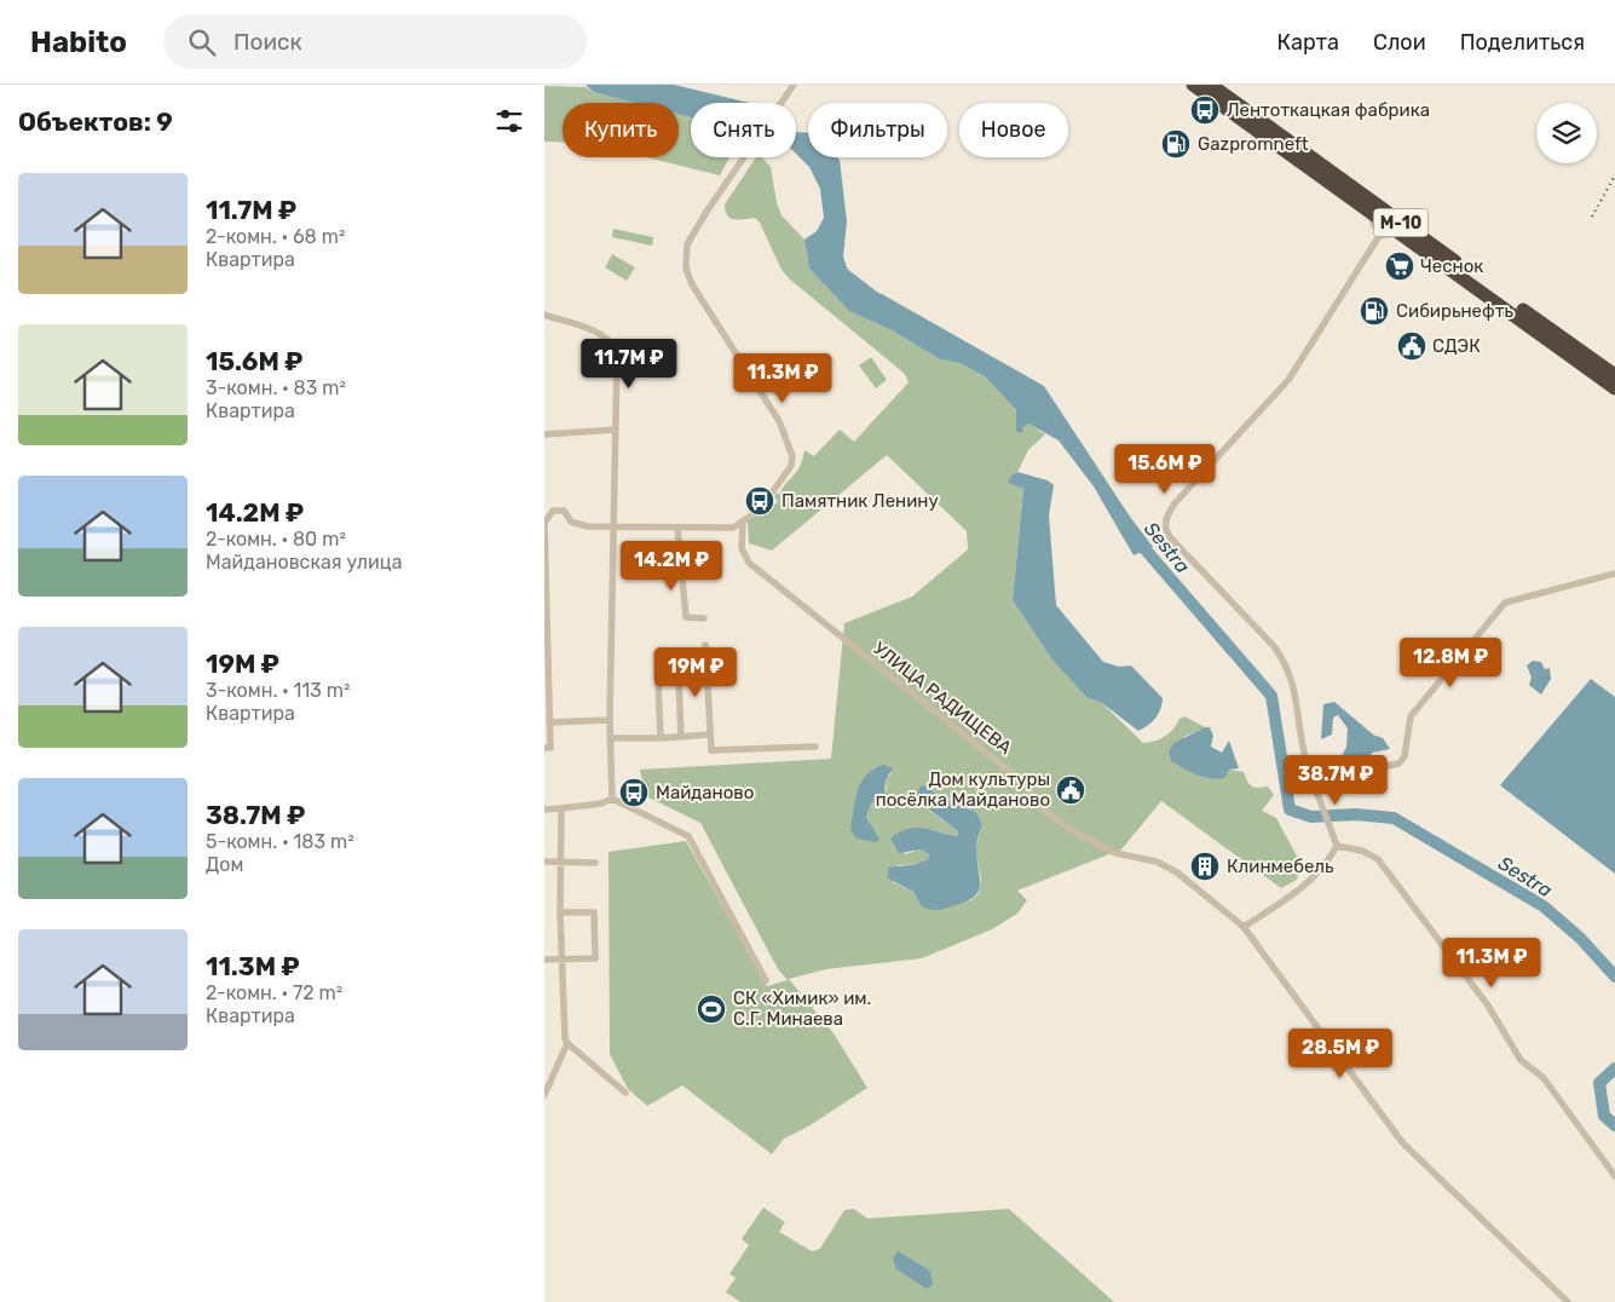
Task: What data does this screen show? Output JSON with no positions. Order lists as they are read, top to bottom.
{
  "streets": {
    "highway": ["М-10"],
    "street": ["УЛИЦА РАДИЩЕВА"]
  },
  "water": ["Sestra"],
  "places": {
    "bus stop": ["Лентоткацкая фабрика", "Памятник Ленину", "Майданово"],
    "fuel station": ["Gazpromneft", "Сибирьнефть"],
    "supermarket": ["Чеснок"],
    "public building": ["СДЭК", "Дом культуры посёлка Майданово"],
    "building": ["Клинмебель"],
    "sports": ["СК «Химик» им. С.Г. Минаева"]
  },
  "page": {
    "header": "Habito",
    "search": "Поиск",
    "nav": ["Карта", "Слои", "Поделиться"],
    "heading": "Объектов: 9",
    "chip": [
      "Купить",
      "Снять",
      "Фильтры",
      "Новое"
    ],
    "list": [
      {
        "name": "11.7M ₽",
        "note": "2-комн. · 68 m² · Квартира"
      },
      {
        "name": "15.6M ₽",
        "note": "3-комн. · 83 m² · Квартира"
      },
      {
        "name": "14.2M ₽",
        "note": "2-комн. · 80 m² · Майдановская улица"
      },
      {
        "name": "19M ₽",
        "note": "3-комн. · 113 m² · Квартира"
      },
      {
        "name": "38.7M ₽",
        "note": "5-комн. · 183 m² · Дом"
      },
      {
        "name": "11.3M ₽",
        "note": "2-комн. · 72 m² · Квартира"
      }
    ],
    "price": [
      "11.7M ₽",
      "11.3M ₽",
      "15.6M ₽",
      "14.2M ₽",
      "12.8M ₽",
      "19M ₽",
      "38.7M ₽",
      "11.3M ₽",
      "28.5M ₽"
    ]
  }
}
